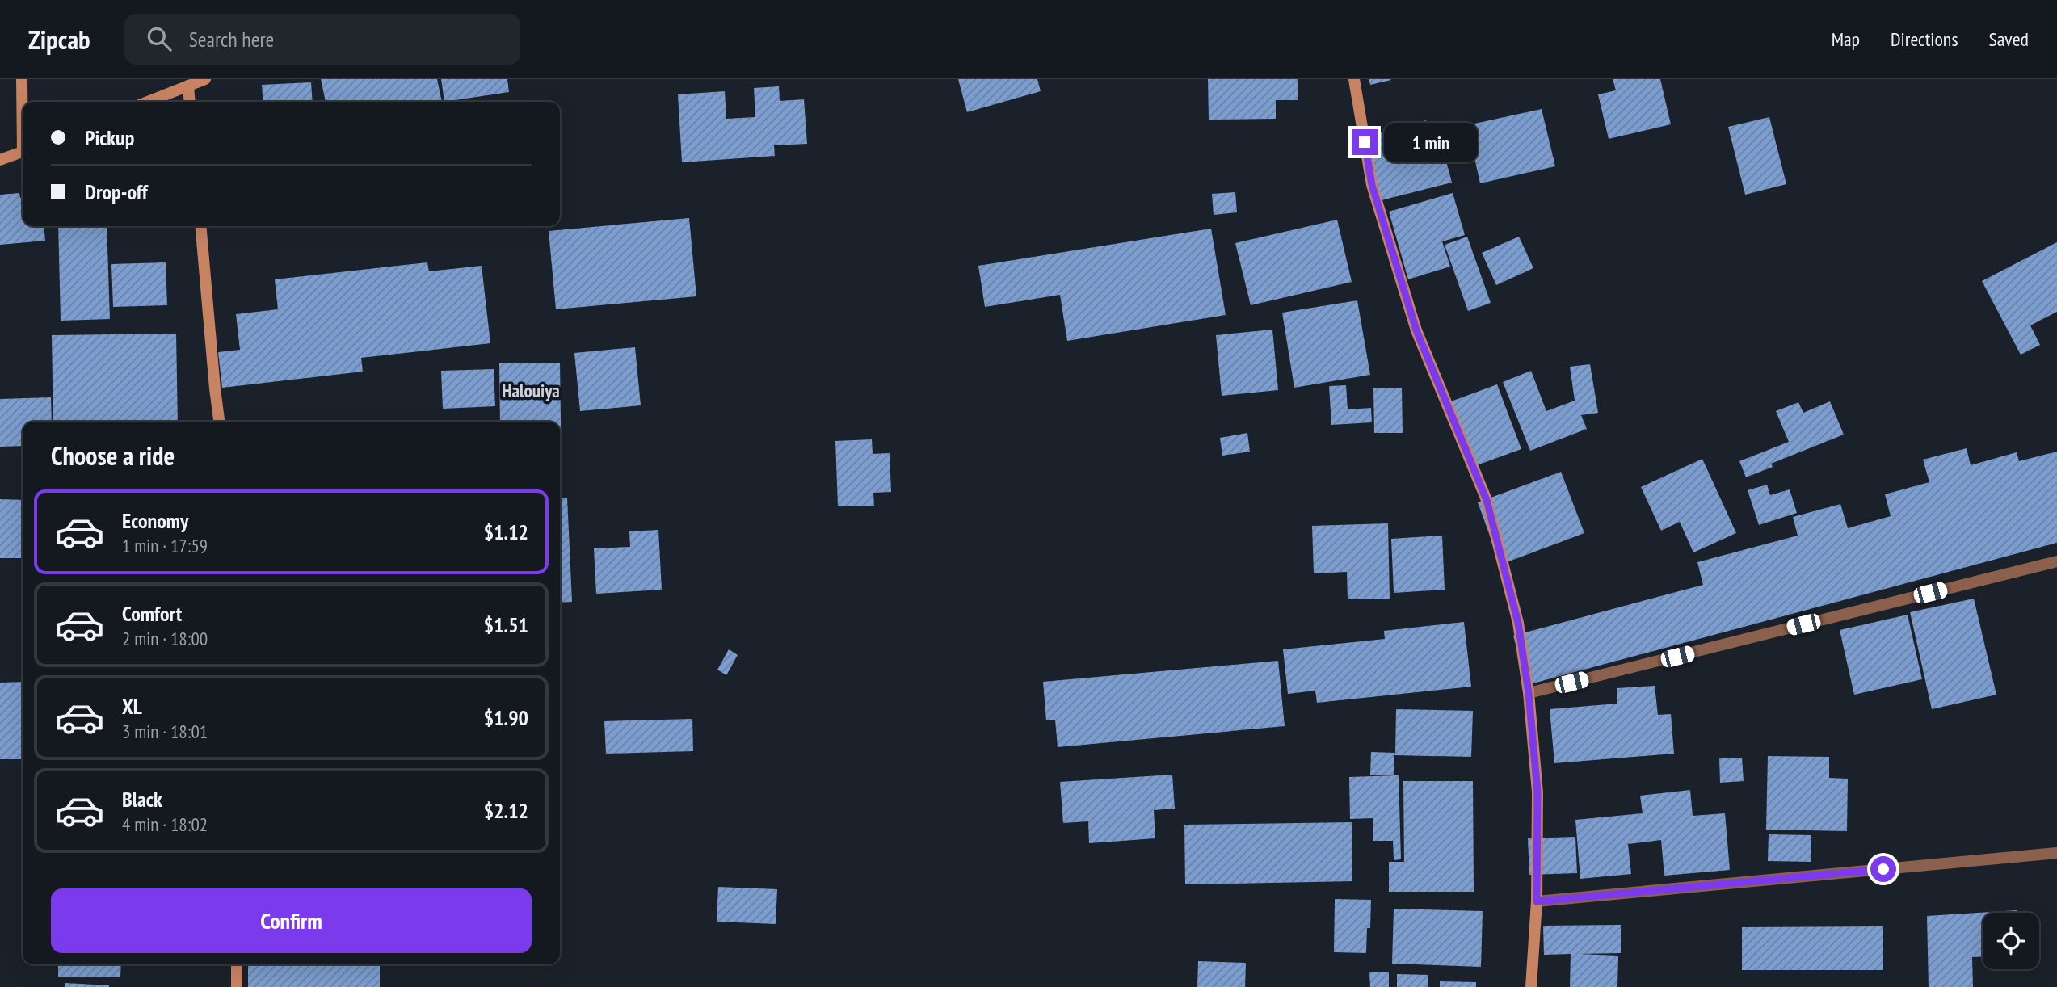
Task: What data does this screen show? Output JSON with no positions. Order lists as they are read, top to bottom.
{
  "districts": ["Halouiya"],
  "page": {
    "header": "Zipcab",
    "search": "Search here",
    "nav": ["Map", "Directions", "Saved"],
    "banner": ["Pickup", "Drop-off"],
    "bubble": "1 min",
    "heading": "Choose a ride",
    "list": [
      {
        "name": "Economy",
        "note": "1 min · 17:59",
        "value": "$1.12"
      },
      {
        "name": "Comfort",
        "note": "2 min · 18:00",
        "value": "$1.51"
      },
      {
        "name": "XL",
        "note": "3 min · 18:01",
        "value": "$1.90"
      },
      {
        "name": "Black",
        "note": "4 min · 18:02",
        "value": "$2.12"
      }
    ],
    "buttons": "Confirm"
  }
}
